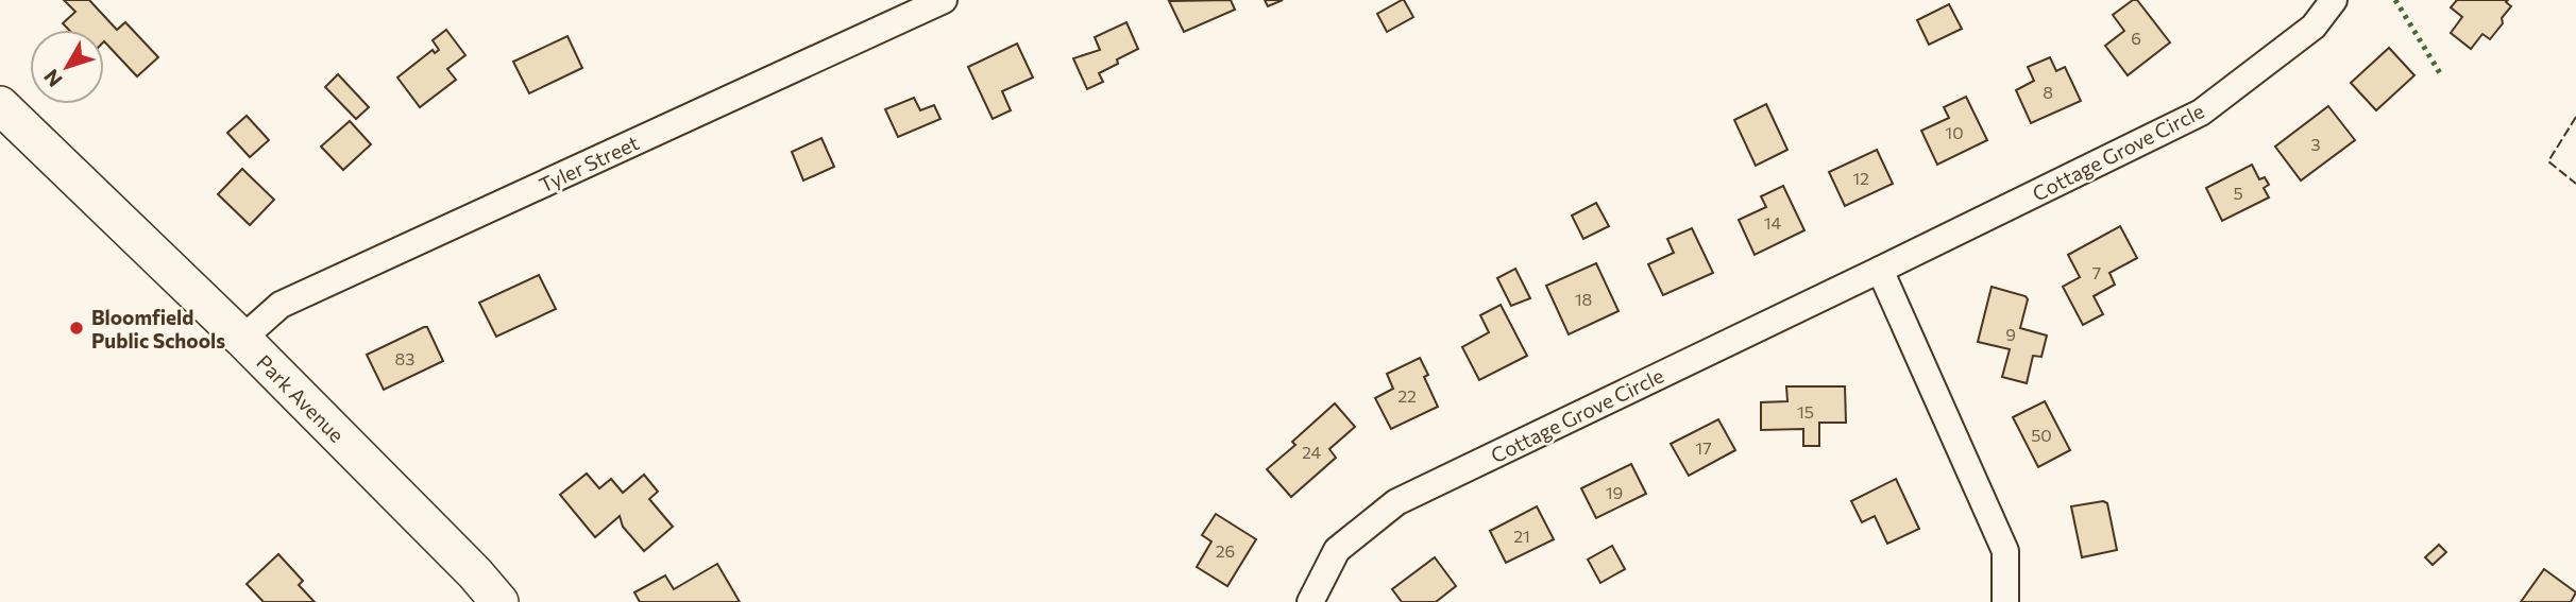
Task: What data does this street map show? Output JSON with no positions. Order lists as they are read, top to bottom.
{
  "streets": {
    "main road": ["Park Avenue"],
    "street": ["Cottage Grove Circle", "Tyler Street"]
  },
  "crossings": [
    ["Tyler Street", "Park Avenue"]
  ],
  "places": ["Bloomfield Public Schools"],
  "house_numbers": [
    "6",
    "8",
    "10",
    "3",
    "12",
    "5",
    "14",
    "7",
    "18",
    "9",
    "83",
    "22",
    "15",
    "50",
    "17",
    "24",
    "19",
    "21",
    "26"
  ],
  "north": "bottom left"
}
